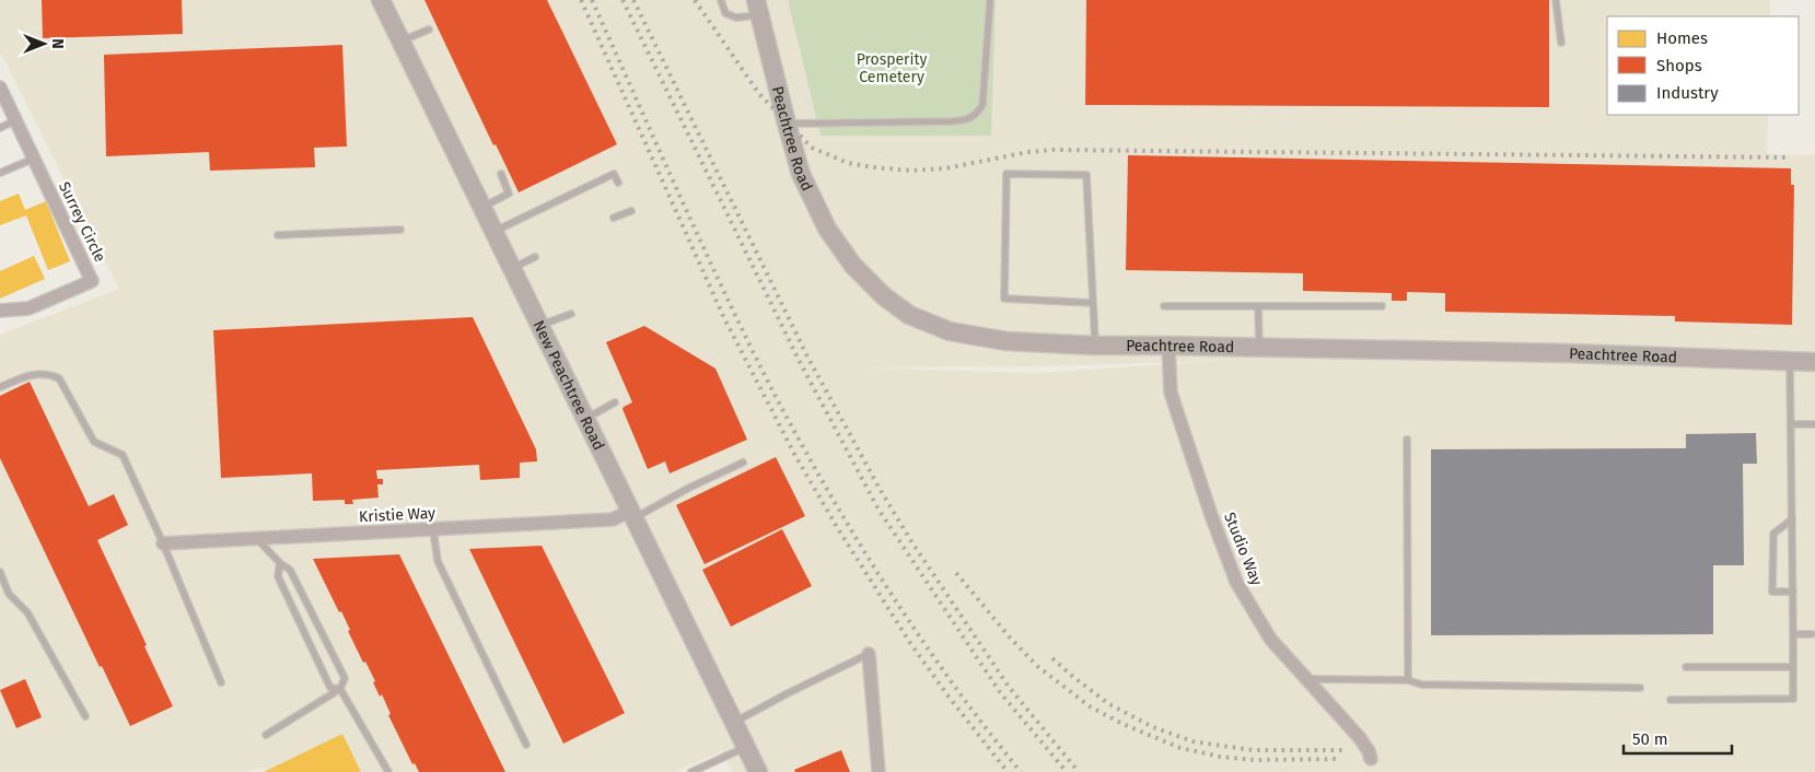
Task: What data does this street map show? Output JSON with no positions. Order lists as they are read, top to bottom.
{
  "streets": {
    "street": [
      "Peachtree Road",
      "Surrey Circle",
      "New Peachtree Road",
      "Kristie Way",
      "Studio Way"
    ]
  },
  "crossings": [
    ["Peachtree Road", "Studio Way"],
    ["New Peachtree Road", "Kristie Way"]
  ],
  "parks": ["Prosperity Cemetery"],
  "legend": ["Homes", "Shops", "Industry"],
  "scale_bar": "50 m",
  "north": "right"
}
